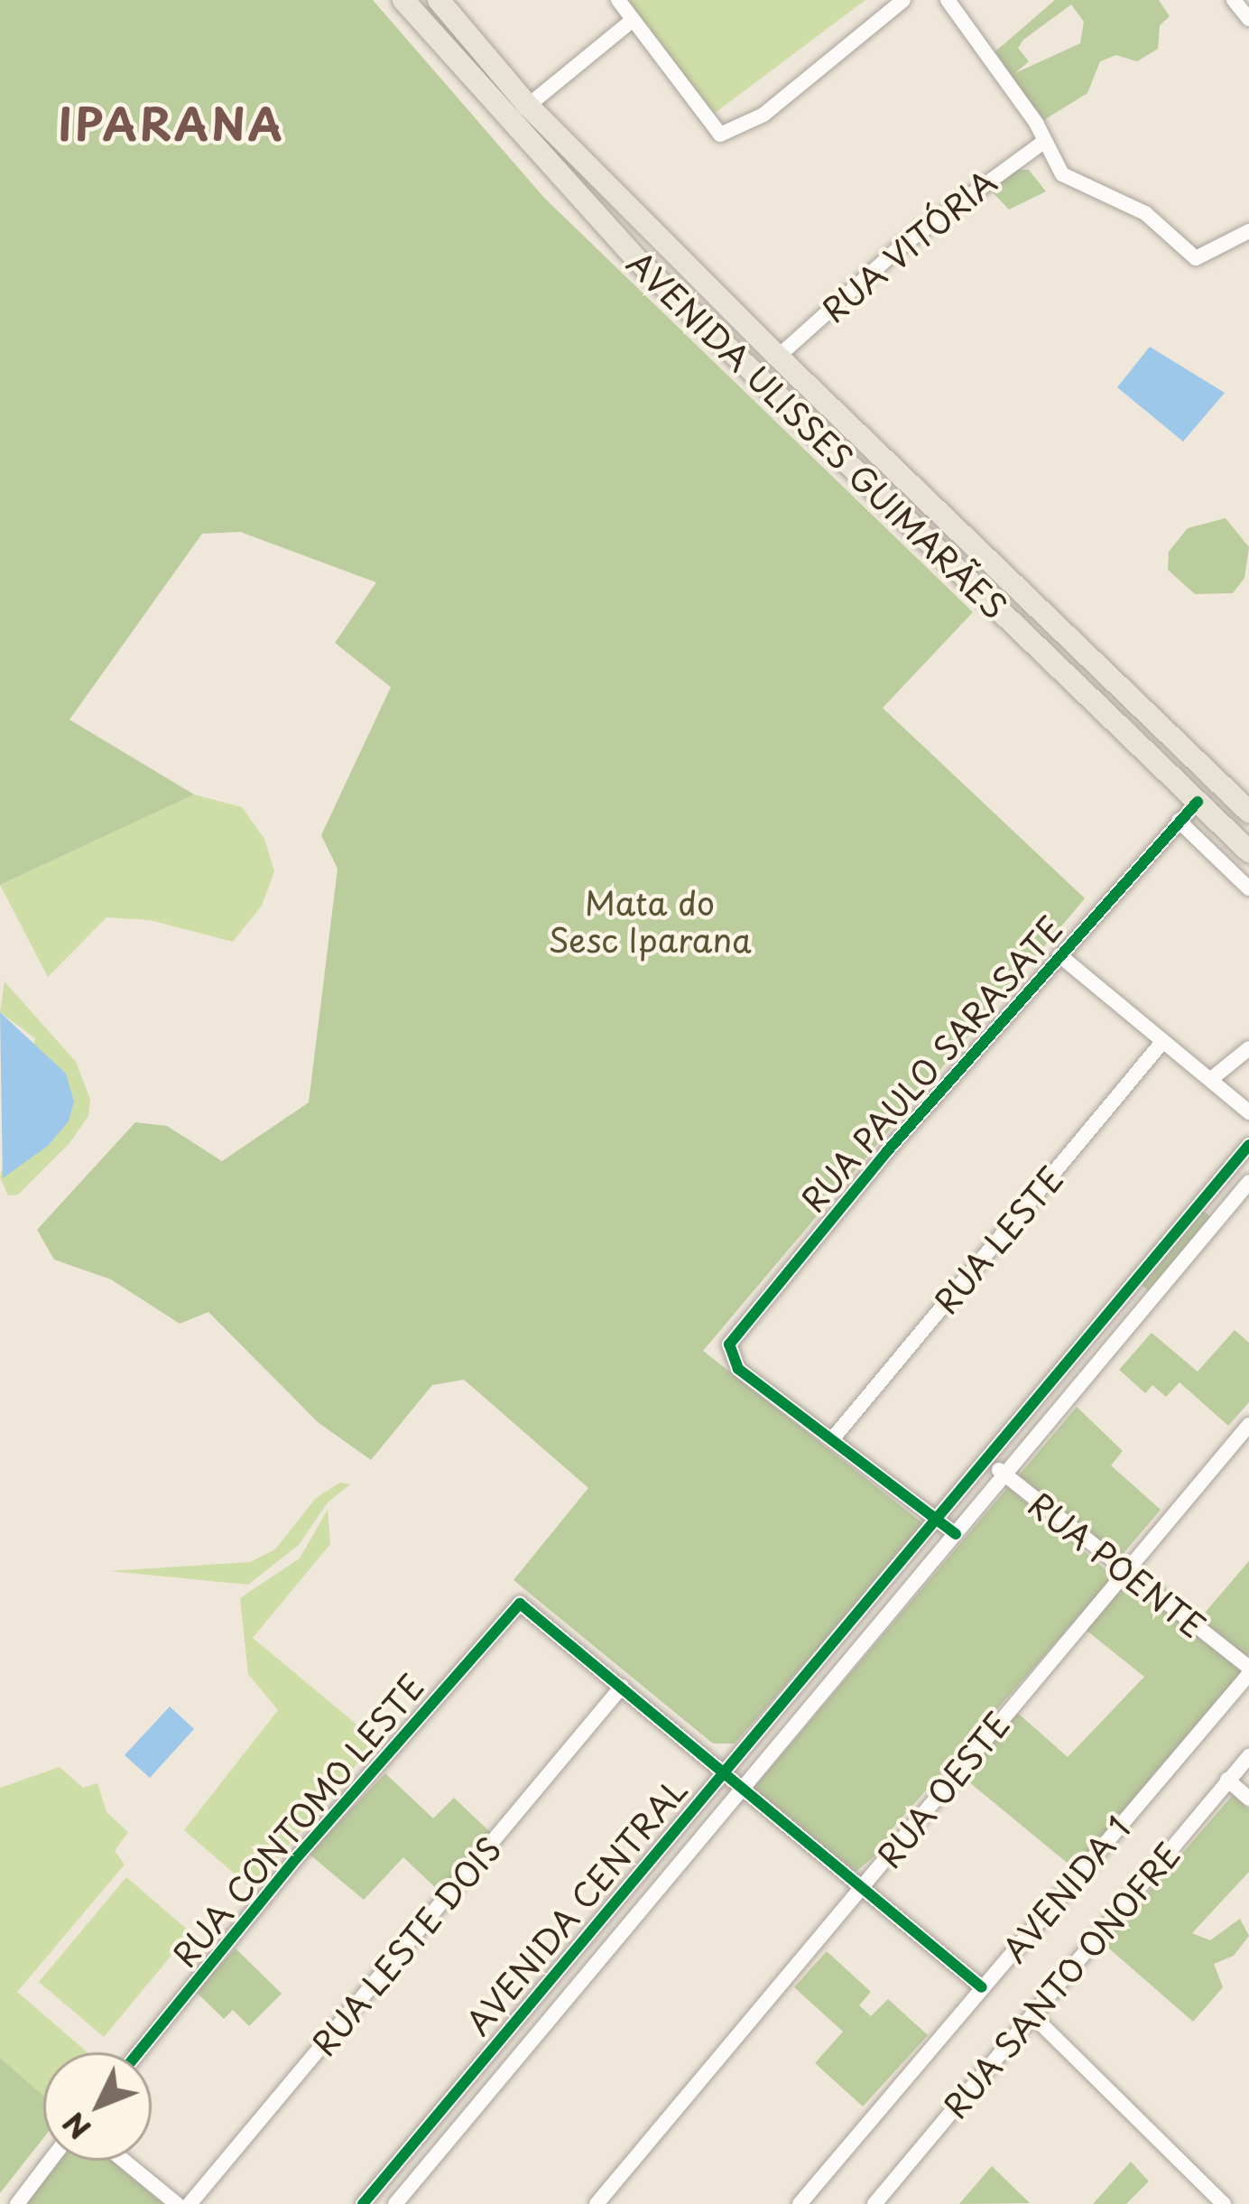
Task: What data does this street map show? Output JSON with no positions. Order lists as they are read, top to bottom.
{
  "streets": {
    "main road": ["AVENIDA ULISSES GUIMARÃES"],
    "street": [
      "RUA VITÓRIA",
      "RUA PAULO SARASATE",
      "RUA LESTE",
      "RUA POENTE",
      "RUA OESTE",
      "RUA CONTOMO LESTE",
      "AVENIDA 1",
      "AVENIDA CENTRAL",
      "RUA LESTE DOIS",
      "RUA SANTO ONOFRE"
    ]
  },
  "crossings": [
    ["RUA VITÓRIA", "AVENIDA ULISSES GUIMARÃES"],
    ["AVENIDA ULISSES GUIMARÃES", "RUA PAULO SARASATE"],
    ["RUA PAULO SARASATE", "RUA LESTE"],
    ["RUA POENTE", "RUA OESTE"],
    ["RUA POENTE", "AVENIDA 1"],
    ["RUA POENTE", "AVENIDA CENTRAL"],
    ["RUA CONTOMO LESTE", "RUA LESTE DOIS"]
  ],
  "districts": ["IPARANA"],
  "parks": ["Mata do Sesc Iparana"],
  "north": "bottom left"
}
